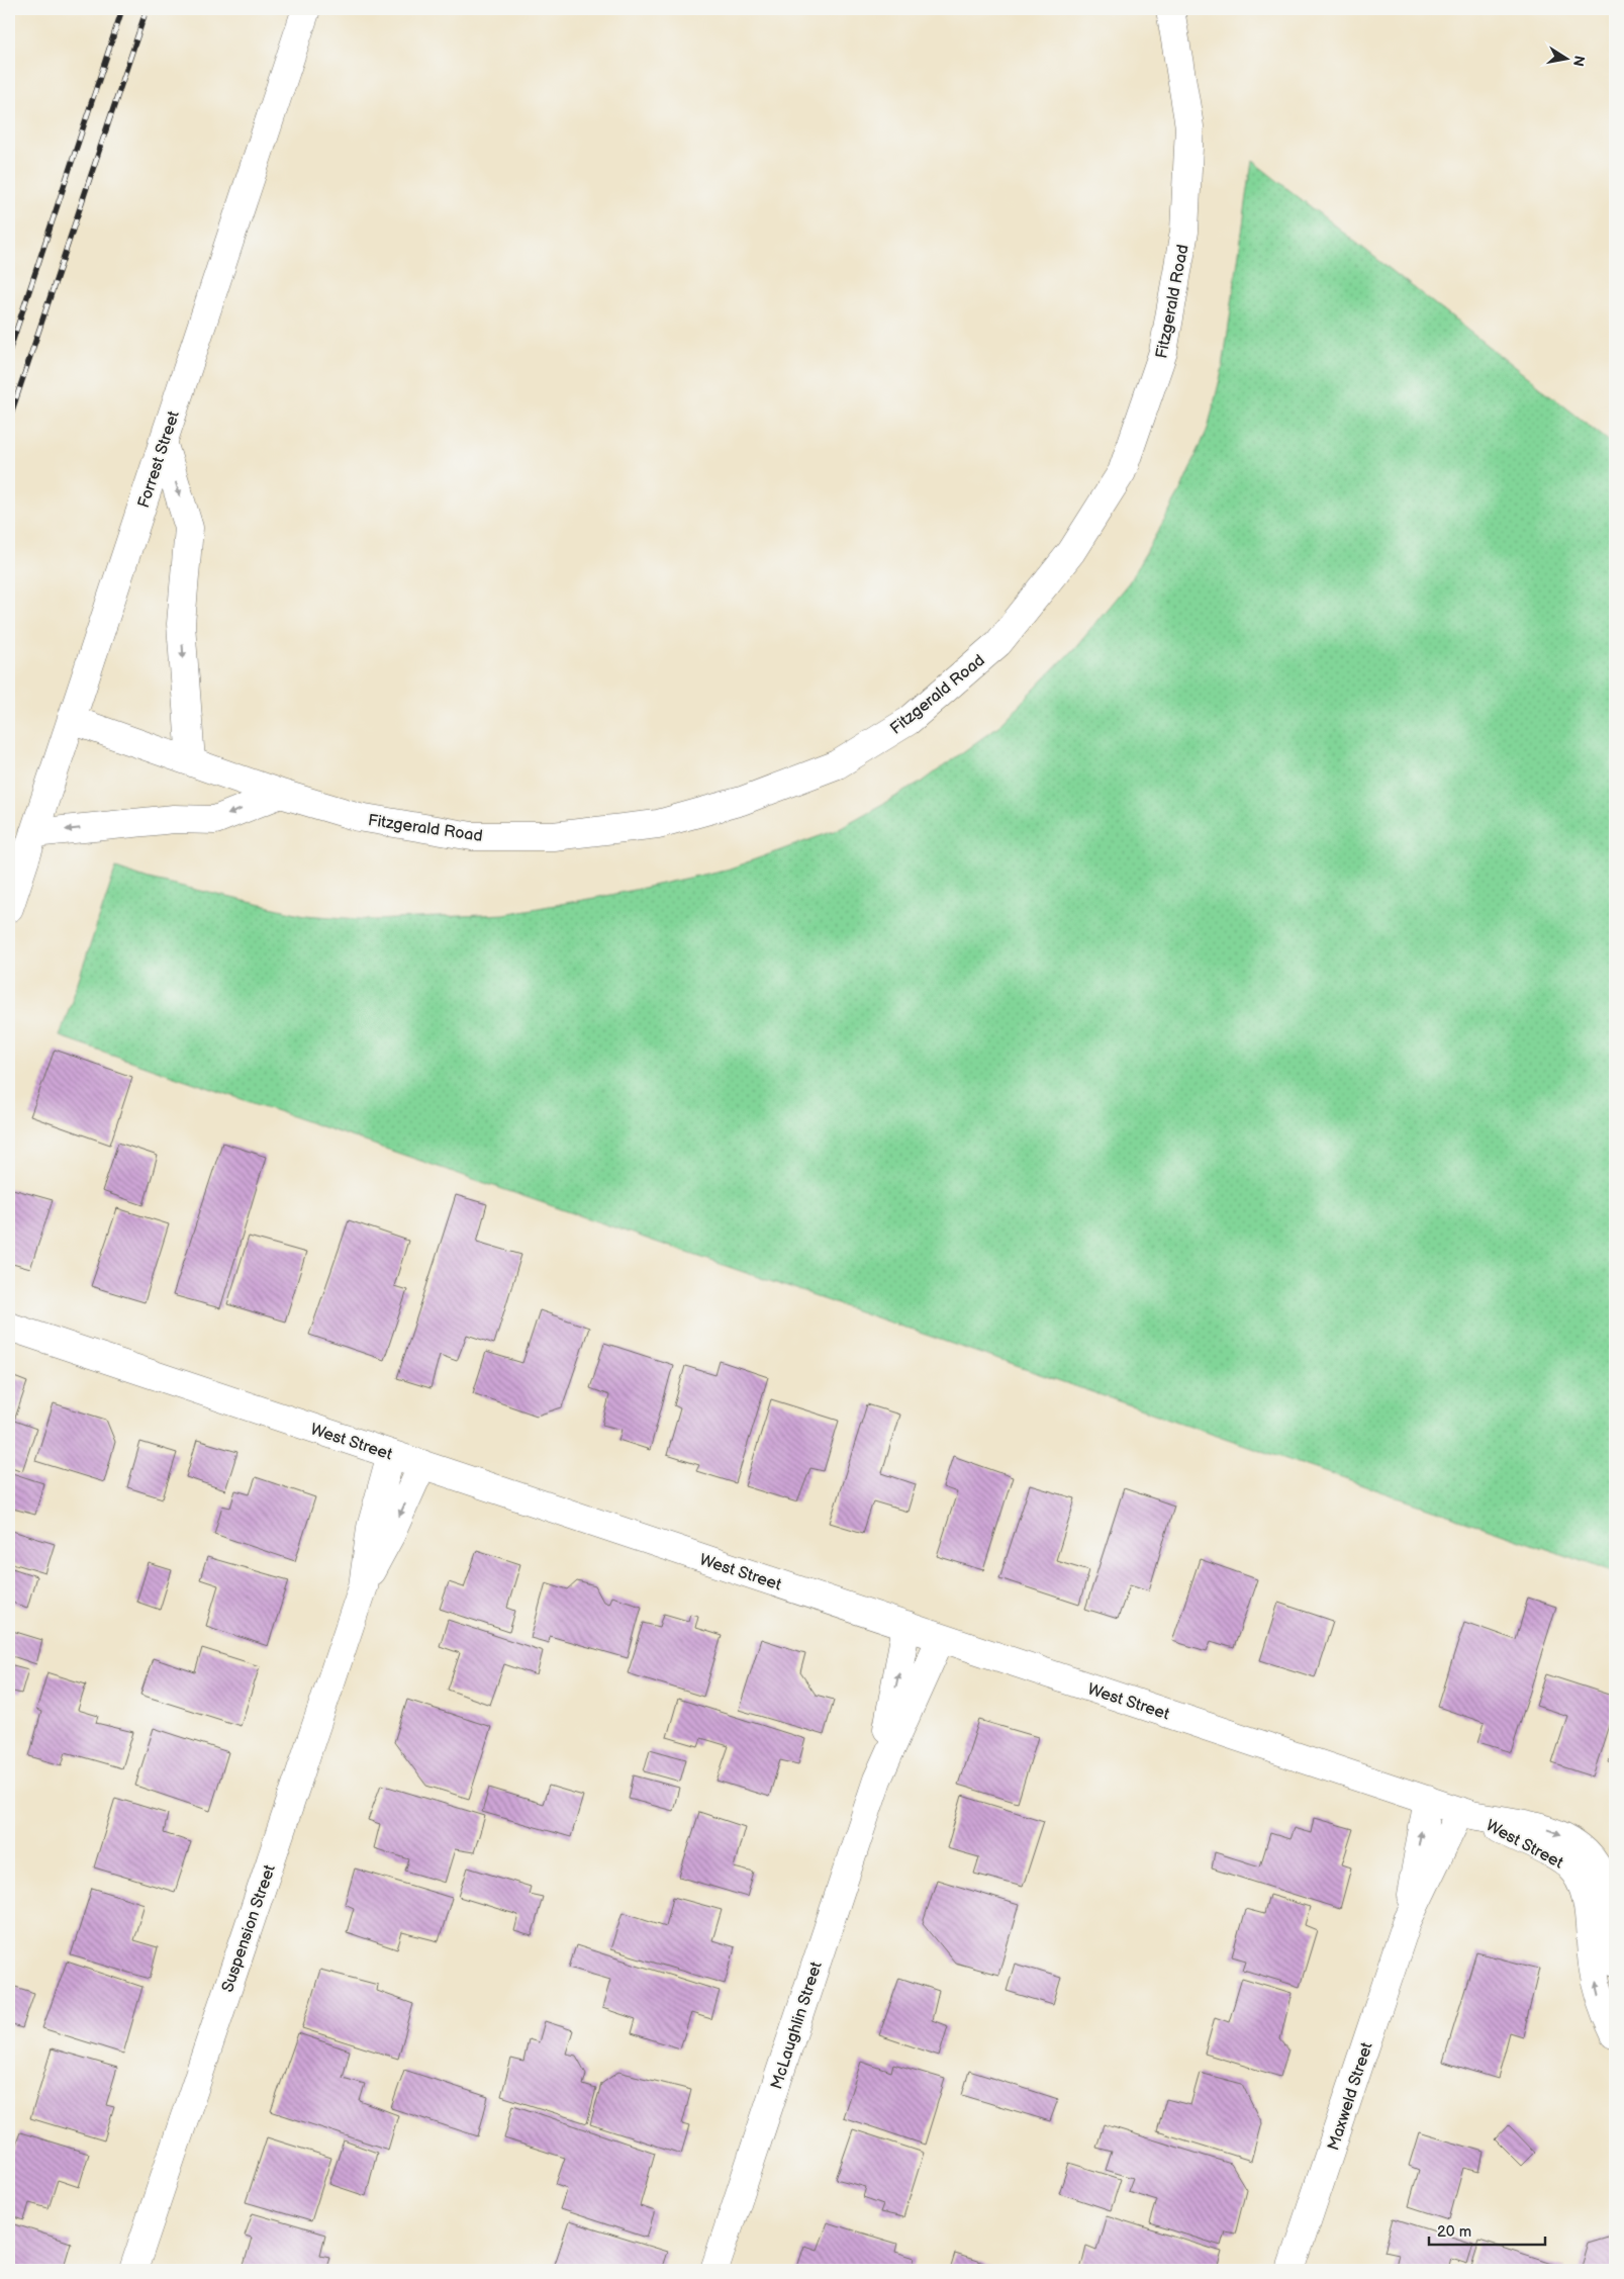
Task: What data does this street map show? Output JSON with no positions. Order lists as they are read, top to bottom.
{
  "streets": {
    "street": [
      "Fitzgerald Road",
      "Forrest Street",
      "West Street",
      "Suspension Street",
      "McLaughlin Street",
      "Maxweld Street"
    ]
  },
  "crossings": [
    ["Fitzgerald Road", "Forrest Street"],
    ["West Street", "Suspension Street"],
    ["West Street", "McLaughlin Street"],
    ["West Street", "Maxweld Street"]
  ],
  "scale_bar": "20 m",
  "north": "right"
}
